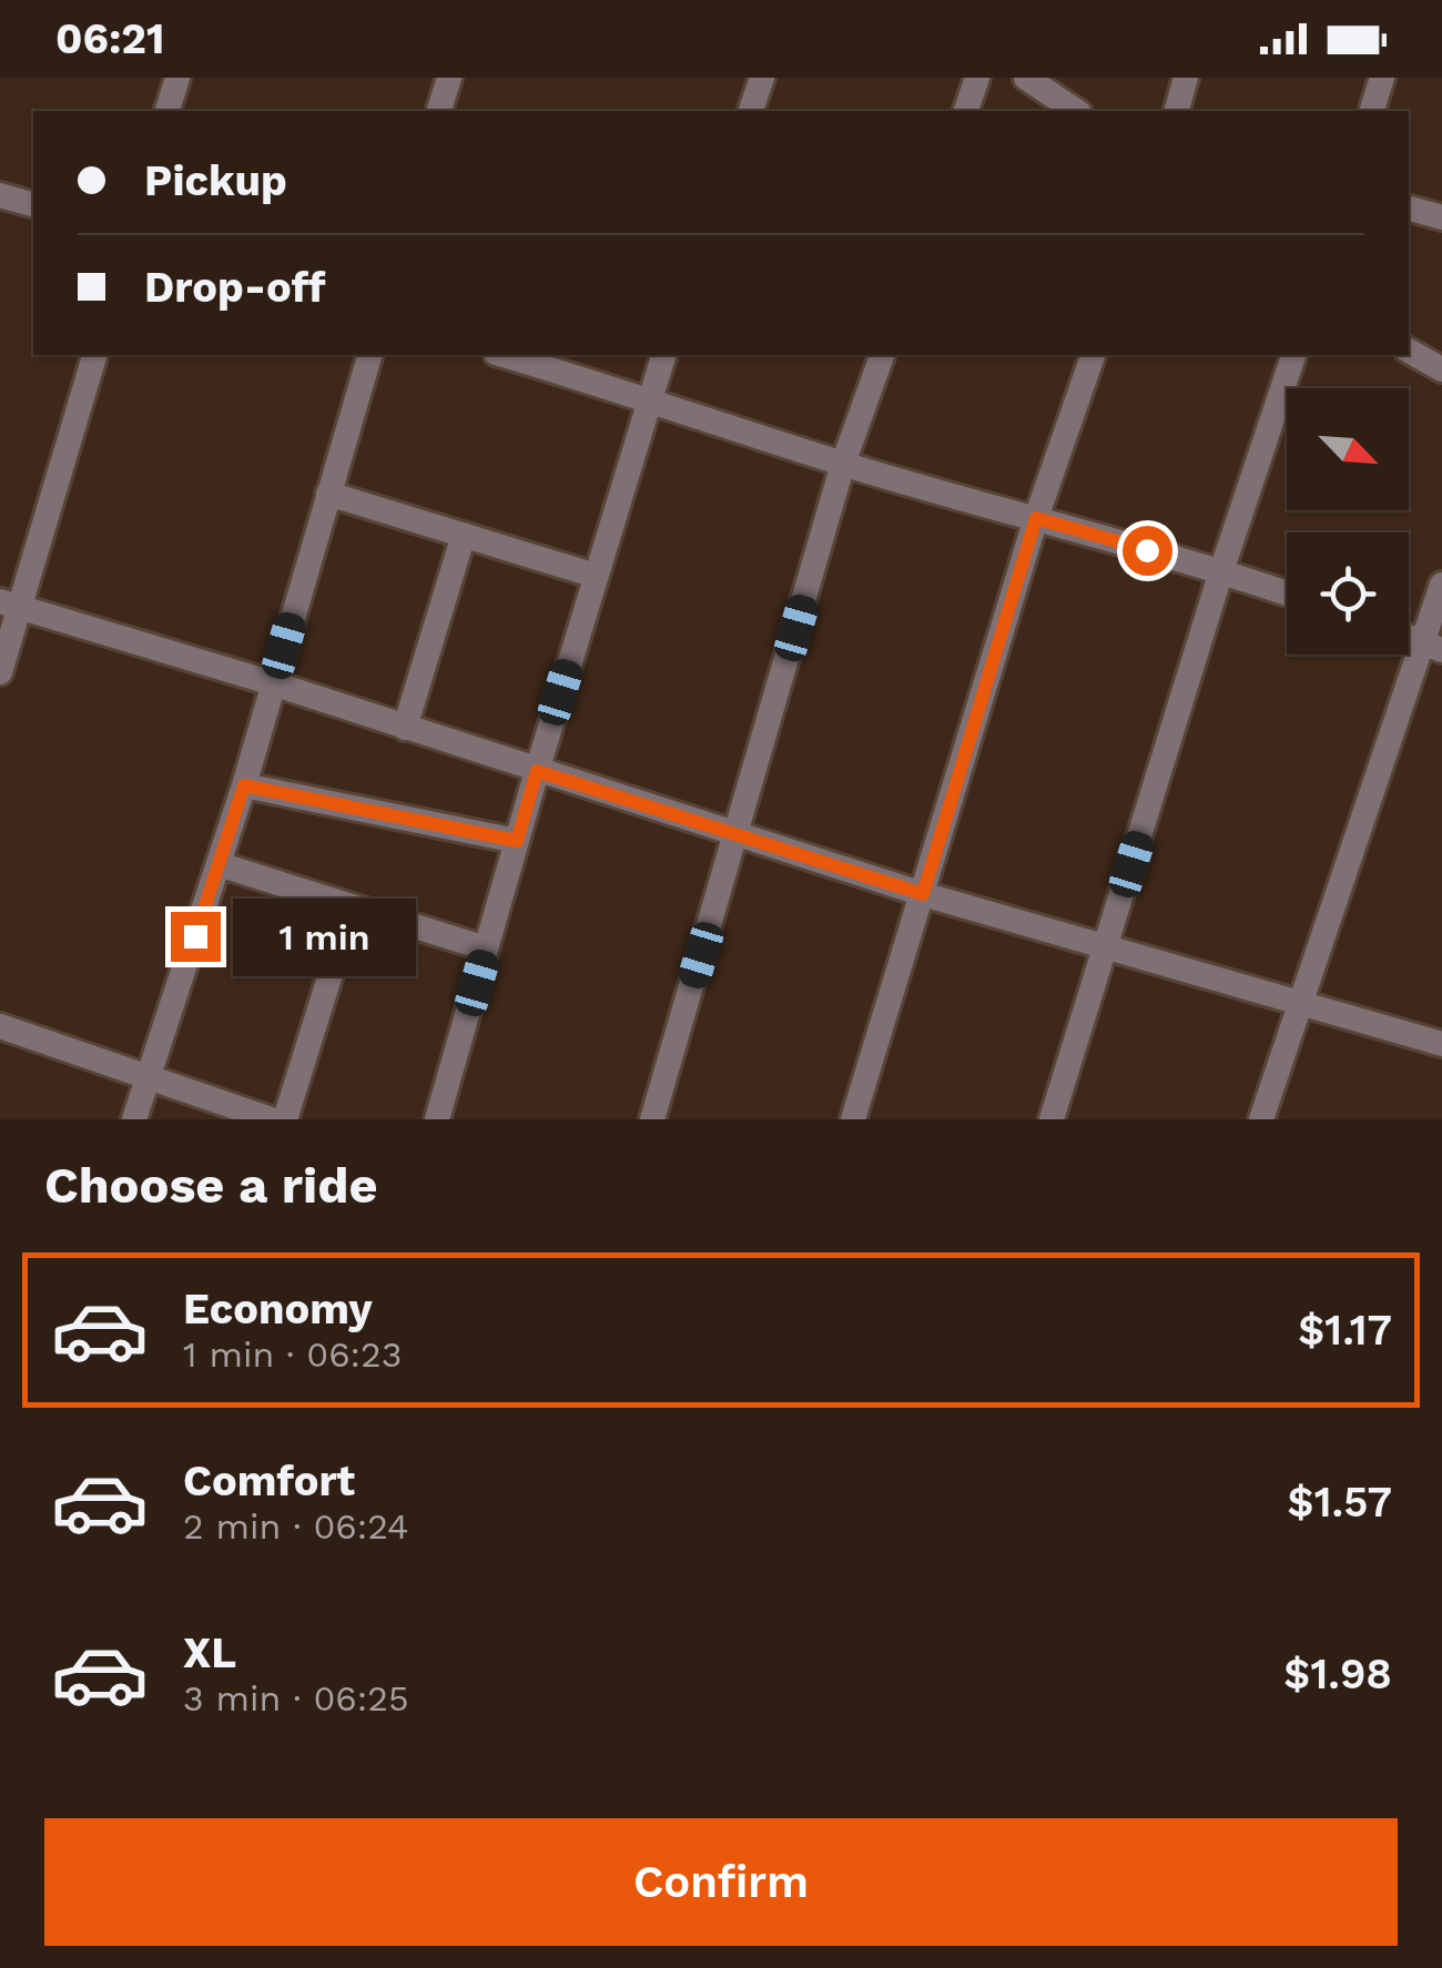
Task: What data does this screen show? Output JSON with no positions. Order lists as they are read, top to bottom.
{
  "north": "bottom right",
  "page": {
    "status": "06:21",
    "banner": ["Pickup", "Drop-off"],
    "bubble": "1 min",
    "heading": "Choose a ride",
    "list": [
      {
        "name": "Economy",
        "note": "1 min · 06:23",
        "value": "$1.17"
      },
      {
        "name": "Comfort",
        "note": "2 min · 06:24",
        "value": "$1.57"
      },
      {
        "name": "XL",
        "note": "3 min · 06:25",
        "value": "$1.98"
      }
    ],
    "buttons": "Confirm"
  }
}
